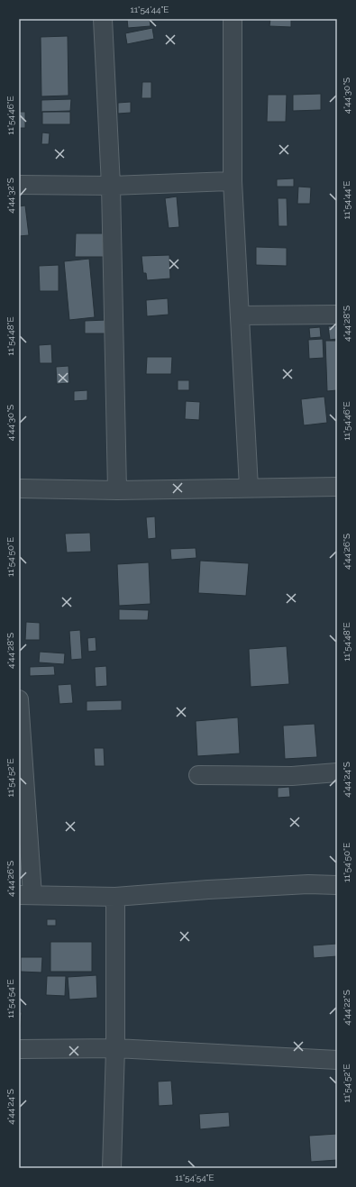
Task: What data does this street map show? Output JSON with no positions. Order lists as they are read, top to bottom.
{
  "coordinates": [
    "11°54'44\"E",
    "4°44'30\"S",
    "11°54'46\"E",
    "4°44'32\"S",
    "4°44'28\"S",
    "11°54'48\"E",
    "4°44'26\"S",
    "11°54'50\"E",
    "11°54'52\"E",
    "4°44'24\"S",
    "11°54'54\"E",
    "4°44'22\"S"
  ]
}
